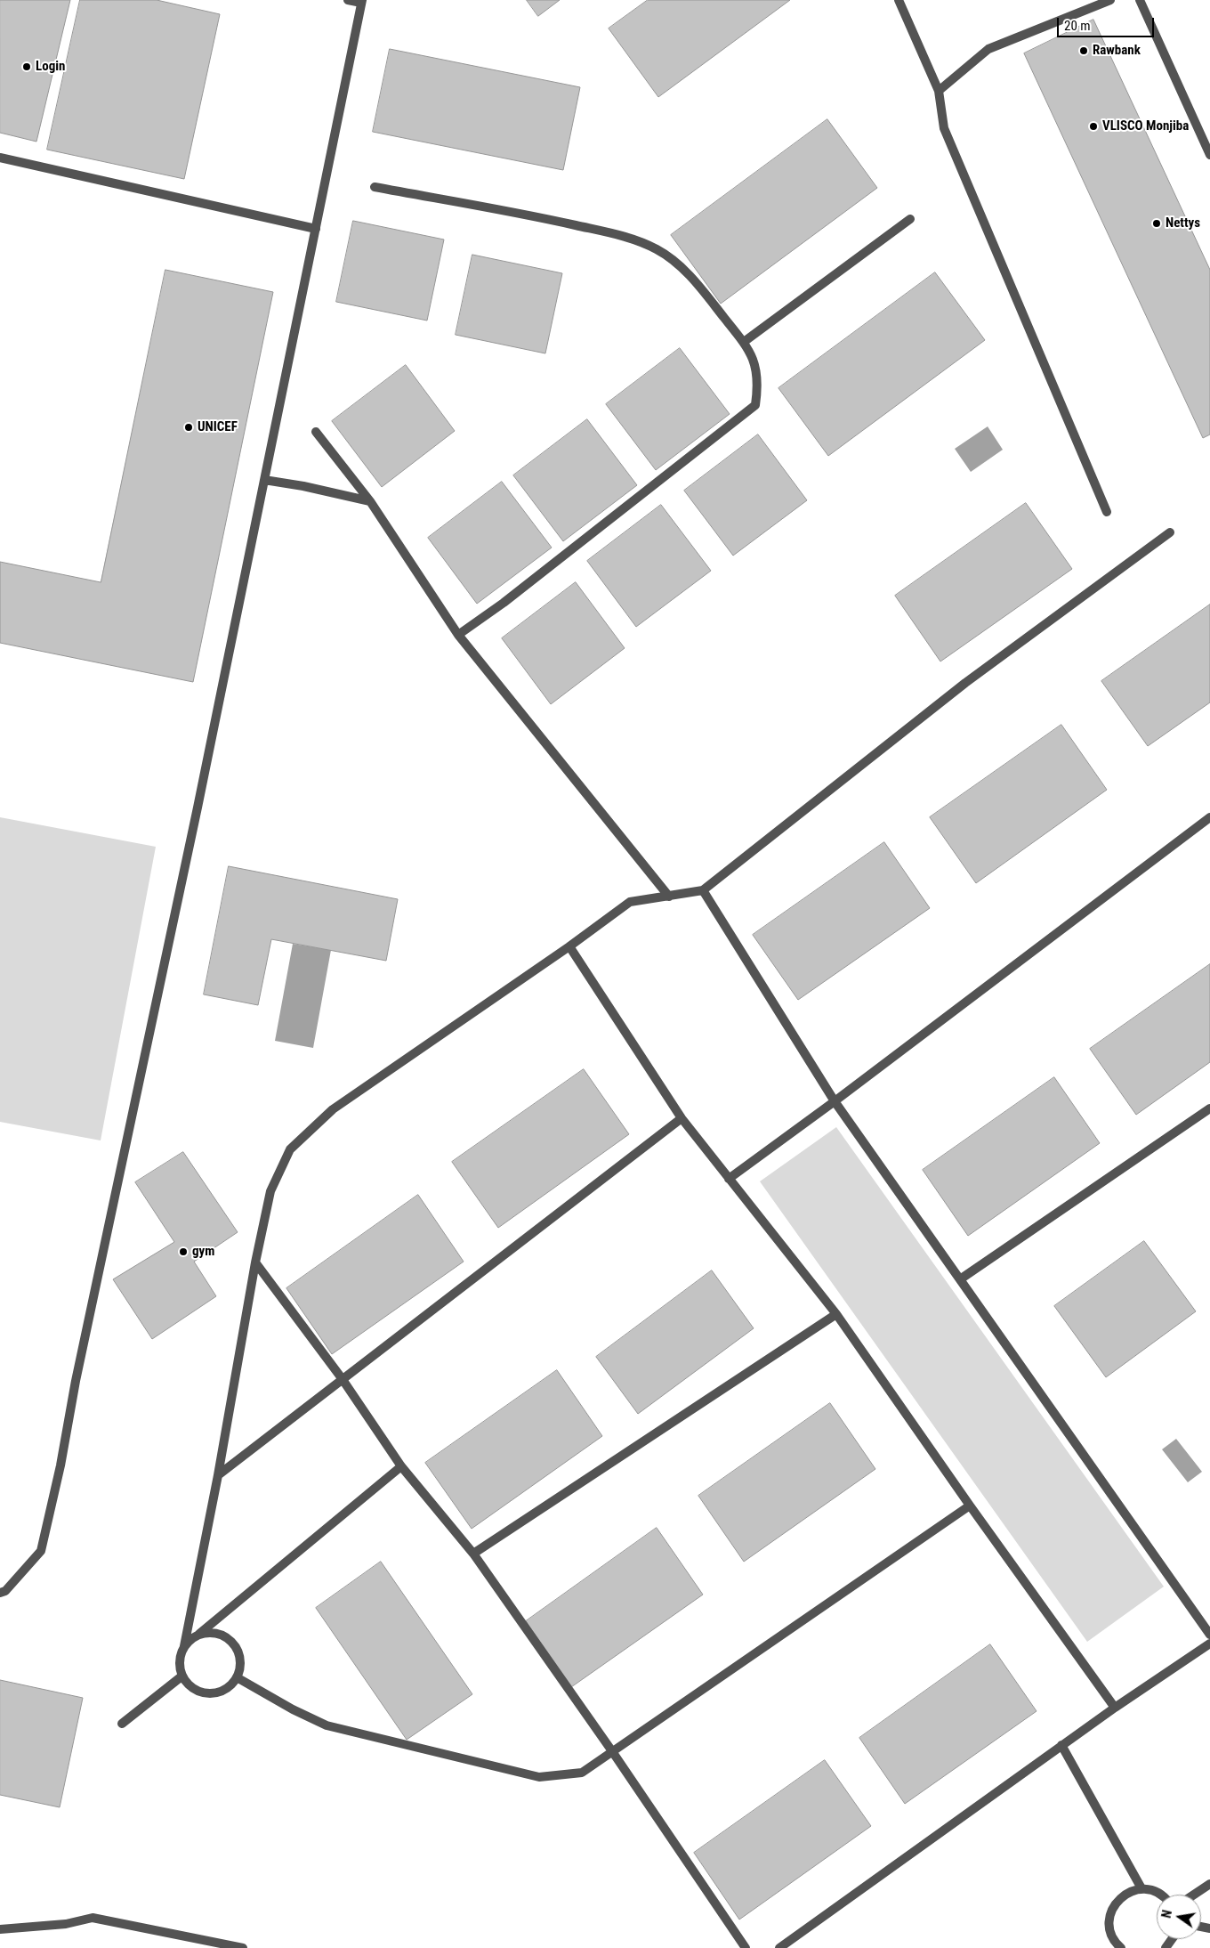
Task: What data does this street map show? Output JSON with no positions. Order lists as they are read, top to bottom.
{
  "places": [
    "Rawbank",
    "Login",
    "VLISCO Monjiba",
    "Nettys",
    "UNICEF",
    "gym"
  ],
  "scale_bar": "20 m",
  "north": "left"
}
